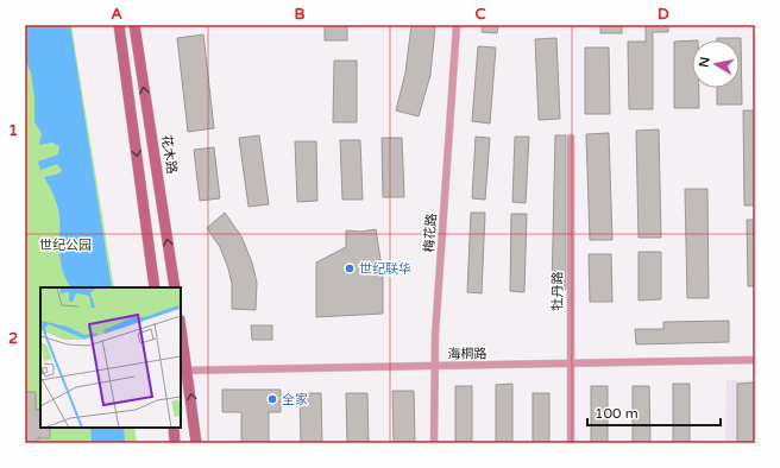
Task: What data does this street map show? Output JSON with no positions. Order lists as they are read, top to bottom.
{
  "streets": {
    "main road": ["花木路"],
    "street": ["梅花路", "牡丹路", "海桐路"]
  },
  "crossings": [
    ["梅花路", "海桐路"],
    ["牡丹路", "海桐路"]
  ],
  "parks": ["世纪公园"],
  "places": ["世纪联华", "全家"],
  "scale_bar": "100 m",
  "north": "left",
  "grid": {
    "columns": [
      "A",
      "B",
      "C",
      "D"
    ],
    "rows": ["1", "2"]
  }
}
